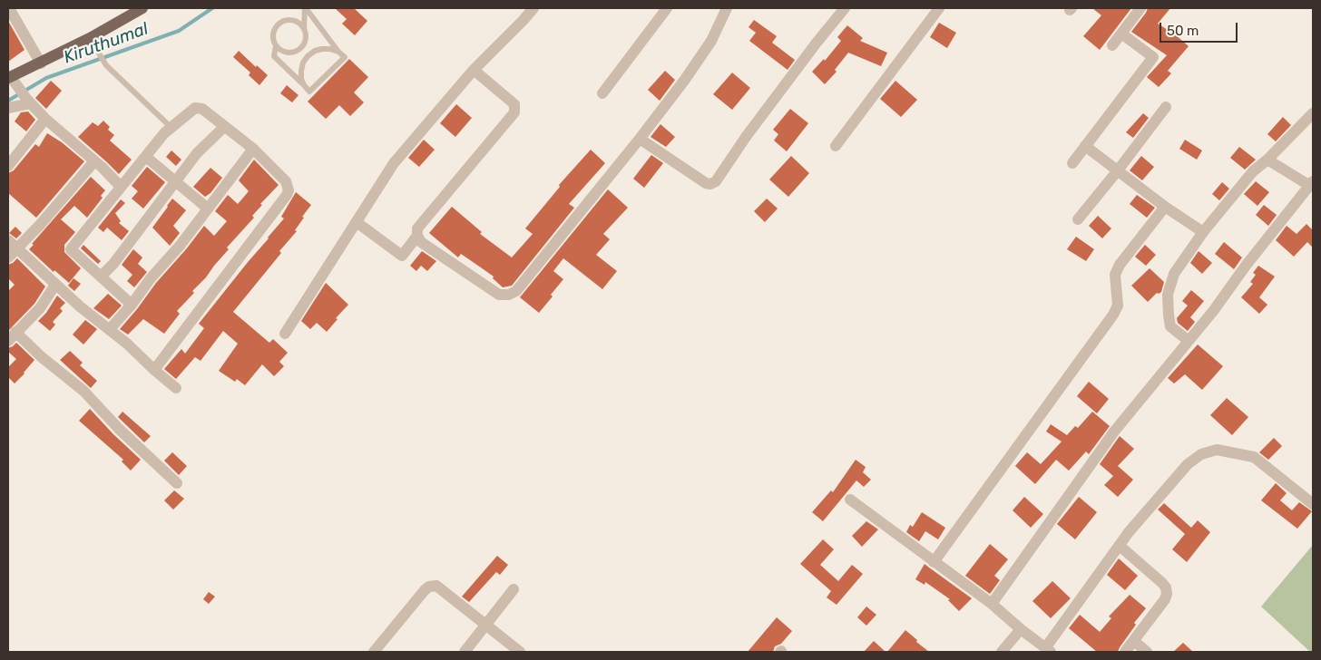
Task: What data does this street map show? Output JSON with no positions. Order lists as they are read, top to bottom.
{
  "water": ["Kiruthumal"],
  "scale_bar": "50 m"
}
